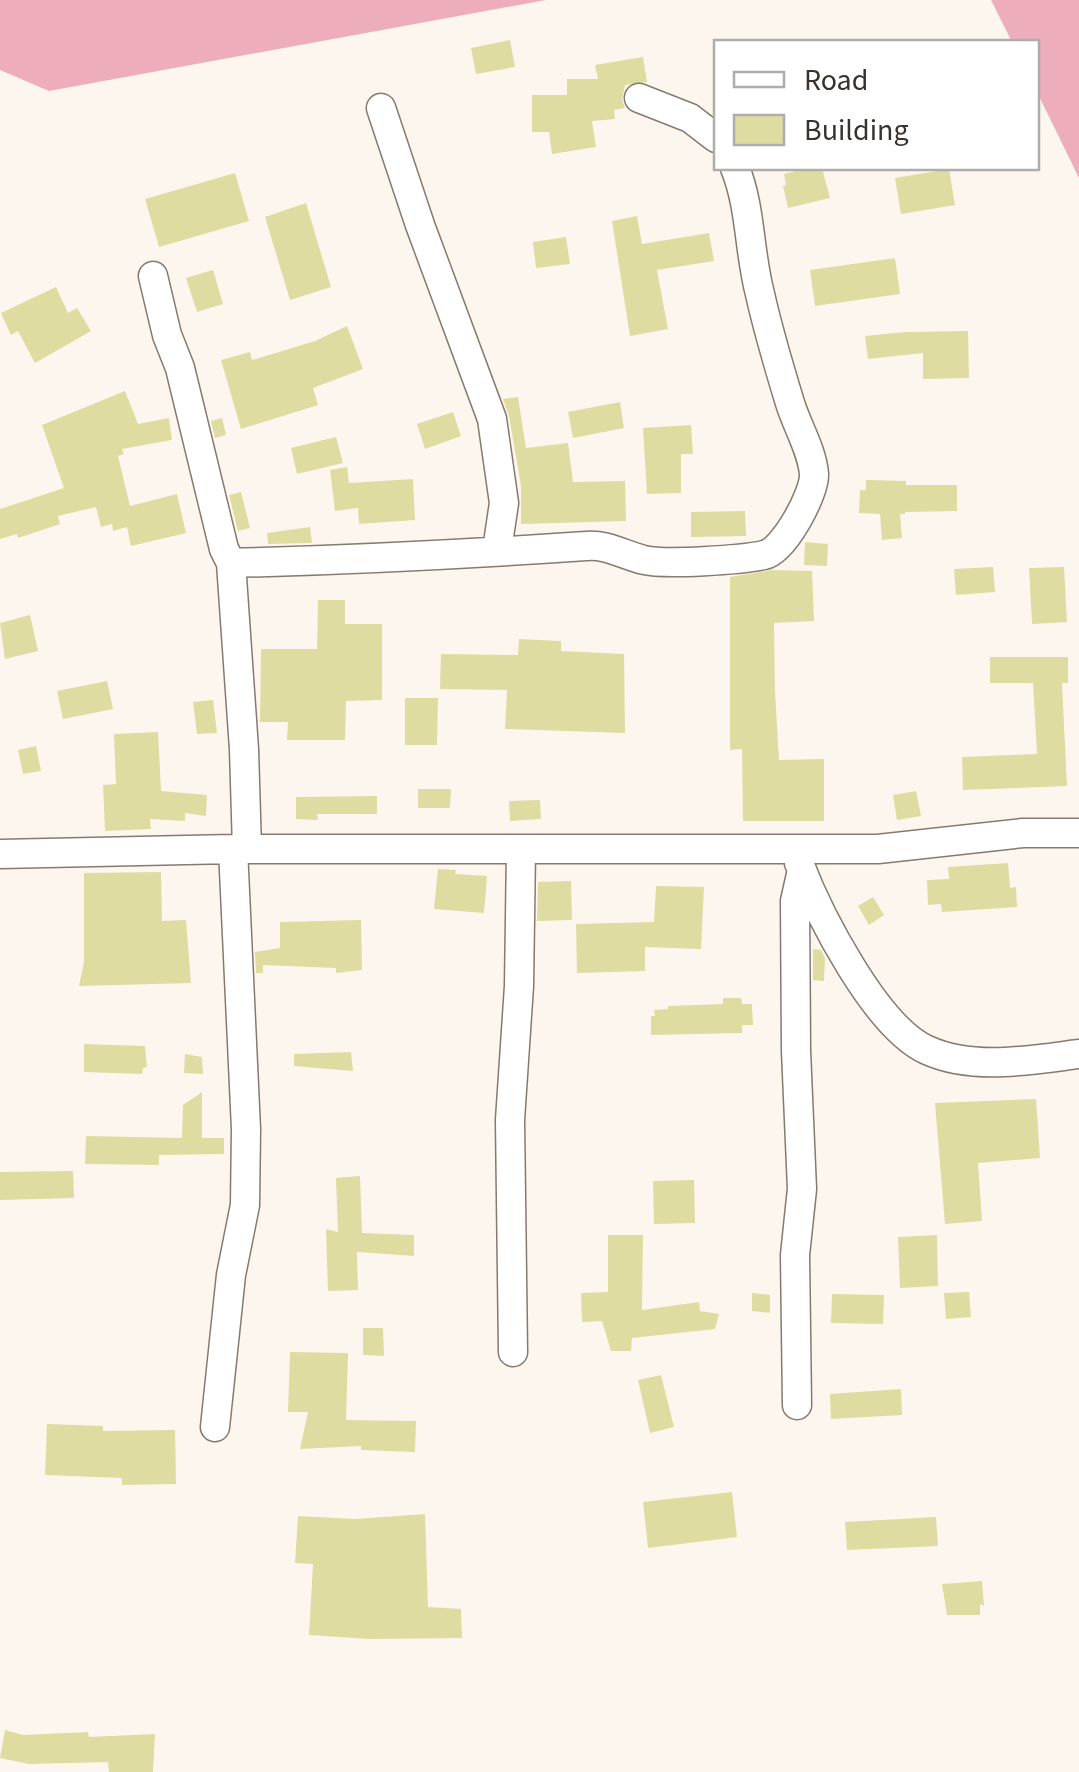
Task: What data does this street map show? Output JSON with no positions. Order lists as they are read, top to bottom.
{
  "legend": ["Road", "Building"]
}
